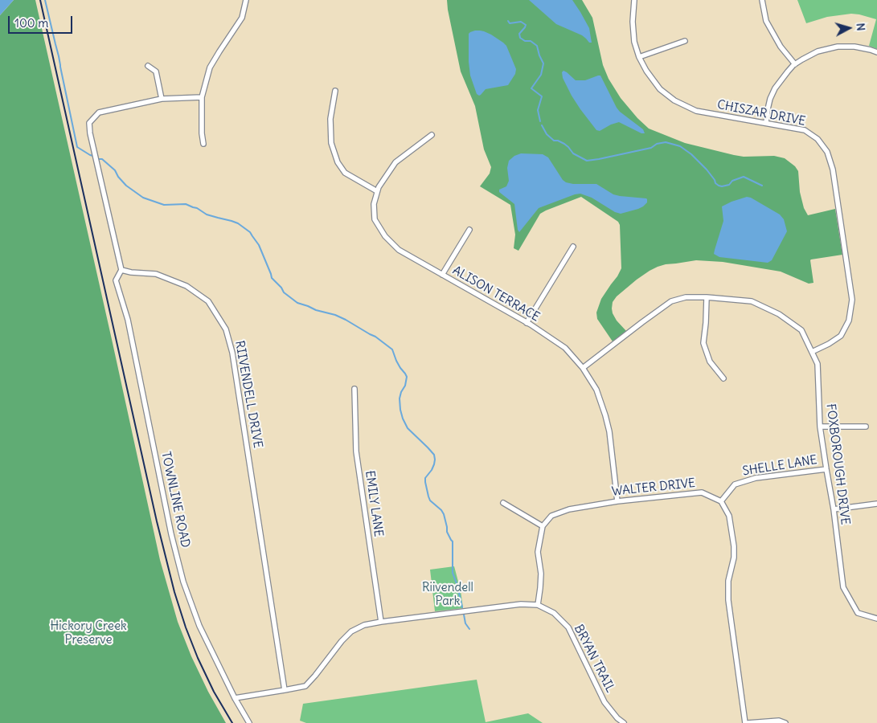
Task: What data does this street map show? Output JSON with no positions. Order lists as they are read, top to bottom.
{
  "streets": {
    "street": [
      "CHISZAR DRIVE",
      "ALISON TERRACE",
      "RIIVENDELL DRIVE",
      "FOXBOROUGH DRIVE",
      "SHELLE LANE",
      "WALTER DRIVE",
      "TOWNLINE ROAD",
      "EMILY LANE",
      "BRYAN TRAIL"
    ]
  },
  "crossings": [
    ["CHISZAR DRIVE", "FOXBOROUGH DRIVE"],
    ["ALISON TERRACE", "FOXBOROUGH DRIVE"],
    ["ALISON TERRACE", "WALTER DRIVE"],
    ["RIIVENDELL DRIVE", "TOWNLINE ROAD"],
    ["RIIVENDELL DRIVE", "BRYAN TRAIL"],
    ["FOXBOROUGH DRIVE", "SHELLE LANE"],
    ["SHELLE LANE", "WALTER DRIVE"],
    ["TOWNLINE ROAD", "BRYAN TRAIL"],
    ["EMILY LANE", "BRYAN TRAIL"]
  ],
  "parks": ["Riivendell Park", "Hickory Creek Preserve"],
  "scale_bar": "100 m",
  "north": "right"
}
